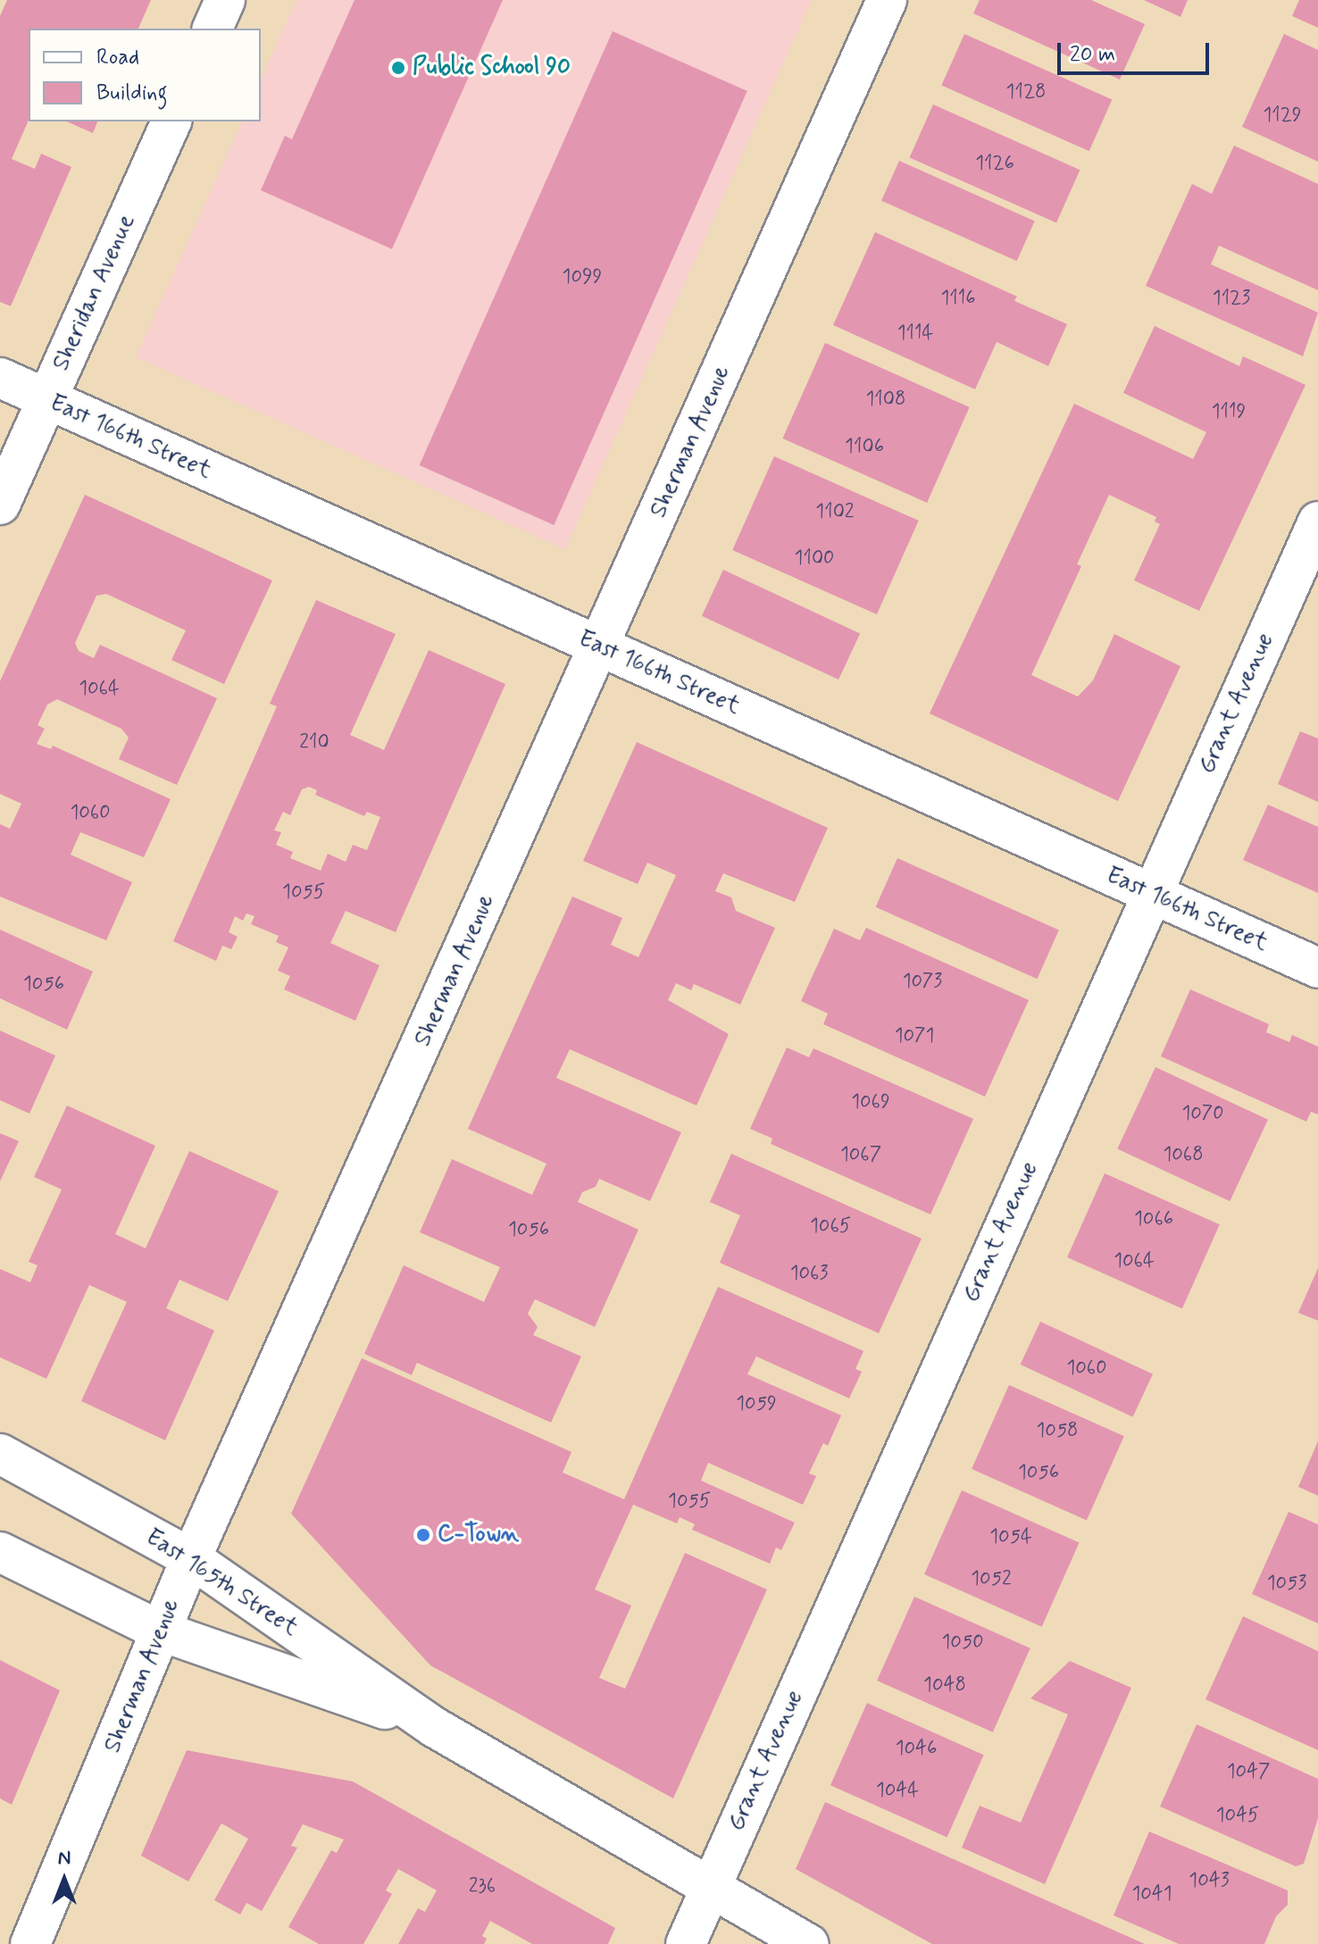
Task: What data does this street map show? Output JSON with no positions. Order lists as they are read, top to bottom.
{
  "streets": {
    "street": [
      "Sheridan Avenue",
      "East 166th Street",
      "Sherman Avenue",
      "Grant Avenue",
      "East 165th Street"
    ]
  },
  "crossings": [
    ["Sheridan Avenue", "East 166th Street"],
    ["East 166th Street", "Sherman Avenue"],
    ["East 166th Street", "Grant Avenue"],
    ["Sherman Avenue", "East 165th Street"],
    ["Grant Avenue", "East 165th Street"]
  ],
  "places": ["Public School 90", "C-Town"],
  "house_numbers": [
    "1128",
    "1129",
    "1126",
    "1099",
    "1116",
    "1123",
    "1114",
    "1108",
    "1119",
    "1106",
    "1102",
    "1100",
    "1064",
    "210",
    "1060",
    "1055",
    "1073",
    "1056",
    "1071",
    "1069",
    "1070",
    "1067",
    "1068",
    "1066",
    "1065",
    "1056",
    "1064",
    "1063",
    "1060",
    "1059",
    "1058",
    "1056",
    "1055",
    "1054",
    "1052",
    "1053",
    "1050",
    "1048",
    "1046",
    "1047",
    "1044",
    "1045",
    "1043",
    "236",
    "1041"
  ],
  "legend": ["Road", "Building"],
  "scale_bar": "20 m",
  "north": "top"
}
